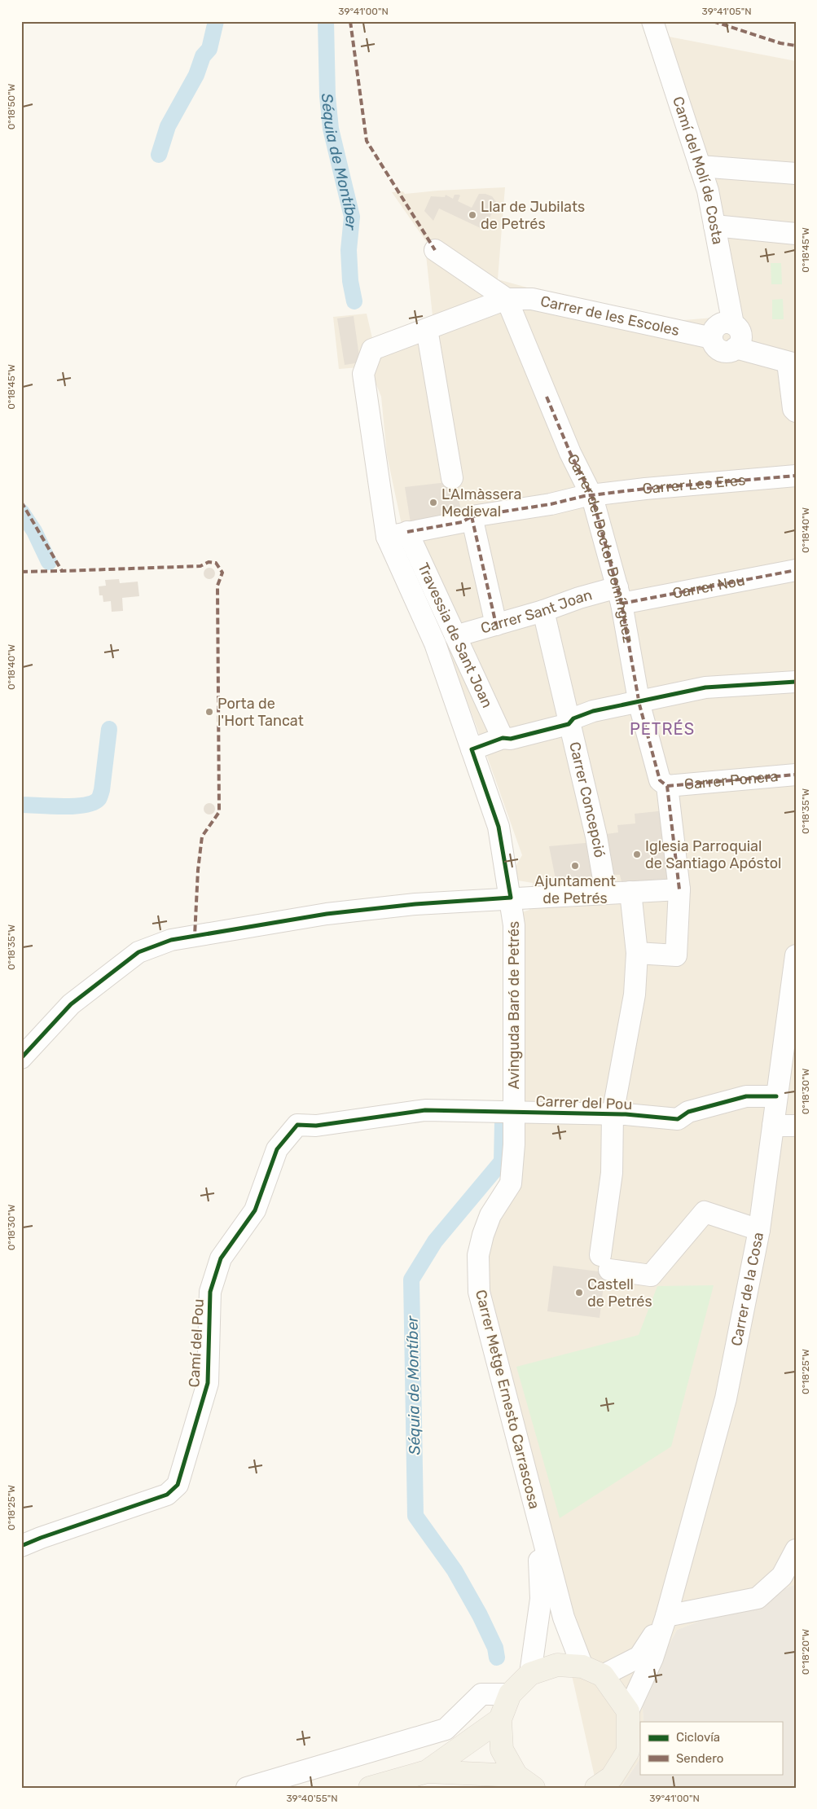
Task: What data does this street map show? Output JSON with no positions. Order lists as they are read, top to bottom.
{
  "streets": {
    "street": [
      "Camí del Molí de Costa",
      "Carrer de les Escoles",
      "Carrer Les Eres",
      "Carrer del Doctor Domínguez",
      "Carrer Nou",
      "Carrer Sant Joan",
      "Travessia de Sant Joan",
      "Carrer Ponera",
      "Carrer Concepció",
      "Avinguda Baró de Petrés",
      "Carrer del Pou",
      "Carrer de la Cosa",
      "Camí del Pou",
      "Carrer Metge Ernesto Carrascosa"
    ]
  },
  "crossings": [
    ["Camí del Molí de Costa", "Carrer de les Escoles"],
    ["Carrer de les Escoles", "Carrer del Doctor Domínguez"],
    ["Carrer Les Eres", "Carrer del Doctor Domínguez"],
    ["Carrer Les Eres", "Travessia de Sant Joan"],
    ["Carrer Les Eres", "Avinguda Baró de Petrés"],
    ["Carrer del Doctor Domínguez", "Carrer Nou"],
    ["Carrer del Doctor Domínguez", "Carrer Sant Joan"],
    ["Carrer del Doctor Domínguez", "Carrer Ponera"],
    ["Carrer Nou", "Carrer Sant Joan"],
    ["Carrer Sant Joan", "Travessia de Sant Joan"],
    ["Carrer Sant Joan", "Carrer Concepció"],
    ["Avinguda Baró de Petrés", "Carrer del Pou"],
    ["Avinguda Baró de Petrés", "Camí del Pou"],
    ["Avinguda Baró de Petrés", "Carrer Metge Ernesto Carrascosa"],
    ["Carrer del Pou", "Carrer de la Cosa"],
    ["Carrer del Pou", "Camí del Pou"],
    ["Carrer del Pou", "Carrer Metge Ernesto Carrascosa"],
    ["Camí del Pou", "Carrer Metge Ernesto Carrascosa"]
  ],
  "districts": ["PETRÉS"],
  "water": ["Séquia de Montíber"],
  "places": [
    "Llar de Jubilats de Petrés",
    "L'Almàssera Medieval",
    "Porta de l'Hort Tancat",
    "Iglesia Parroquial de Santiago Apóstol",
    "Ajuntament de Petrés",
    "Castell de Petrés"
  ],
  "legend": ["Ciclovía", "Sendero"],
  "coordinates": [
    "39°41'00\"N",
    "39°41'05\"N",
    "0°18'50\"W",
    "0°18'45\"W",
    "0°18'40\"W",
    "0°18'35\"W",
    "0°18'30\"W",
    "0°18'25\"W",
    "0°18'20\"W",
    "39°40'55\"N"
  ]
}
